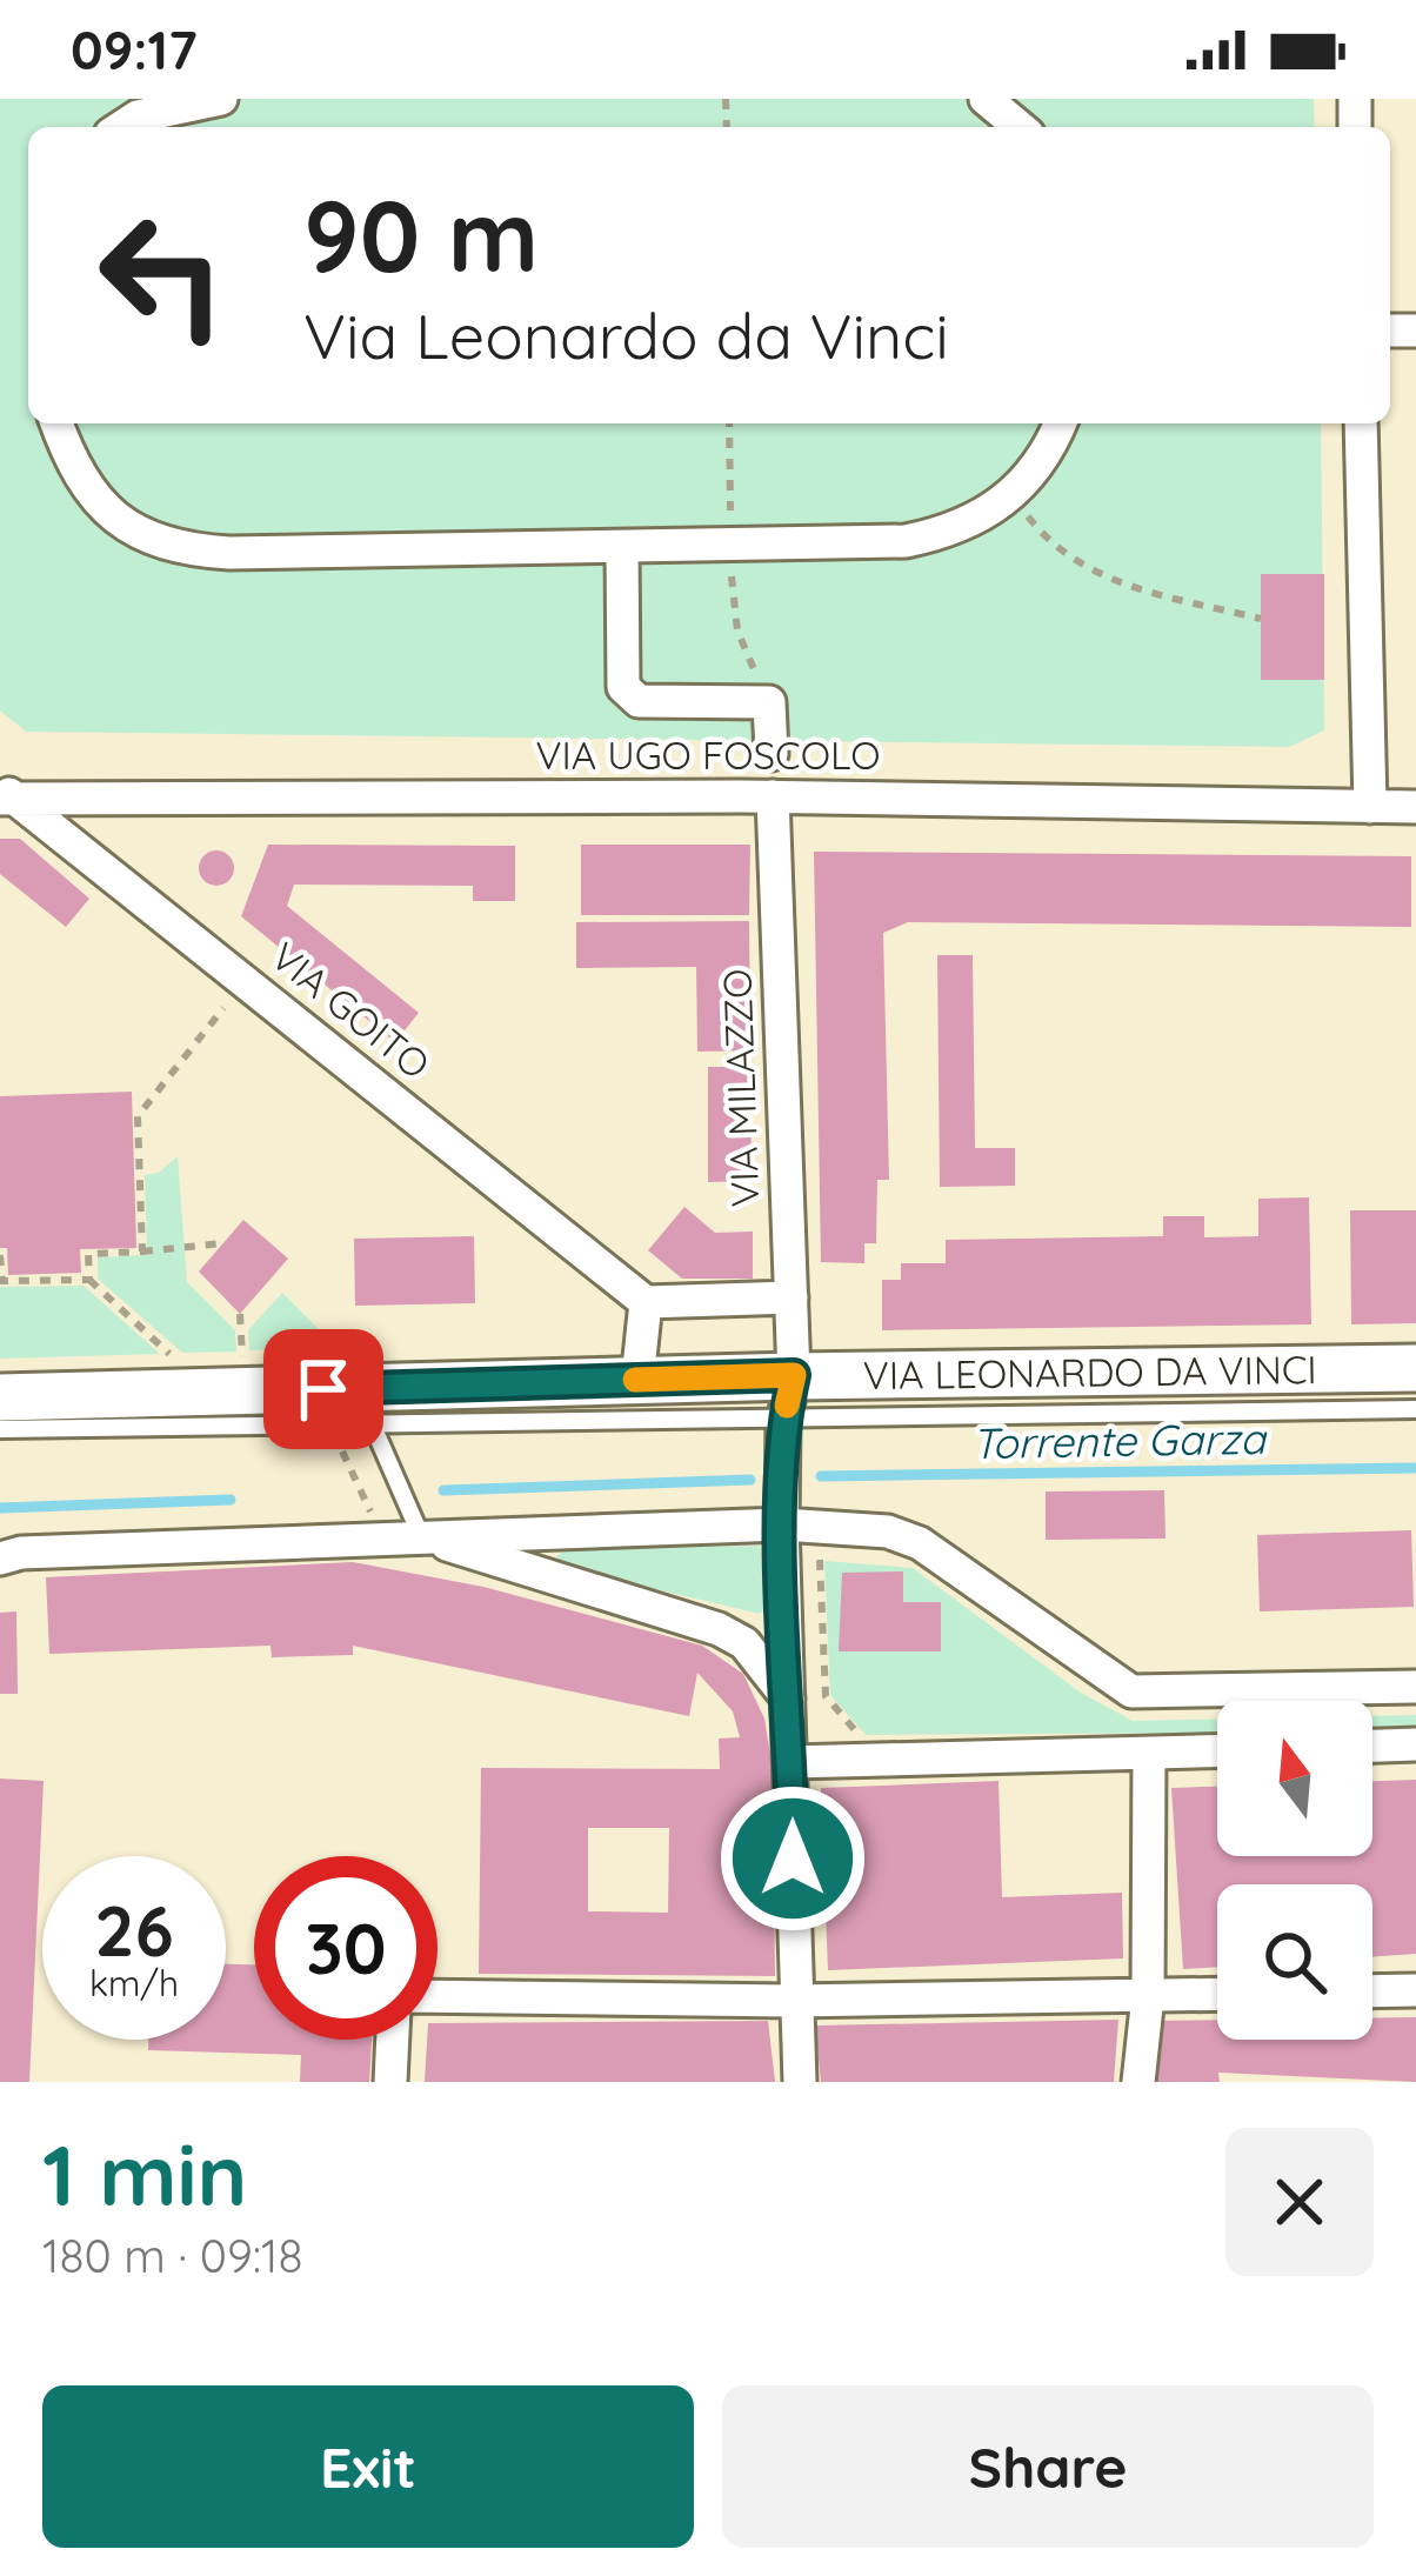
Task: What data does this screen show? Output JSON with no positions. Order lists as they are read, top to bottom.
{
  "streets": {
    "main road": ["VIA LEONARDO DA VINCI"],
    "street": ["VIA UGO FOSCOLO", "VIA GOITO", "VIA MILAZZO"]
  },
  "crossings": [
    ["VIA UGO FOSCOLO", "VIA GOITO"],
    ["VIA UGO FOSCOLO", "VIA MILAZZO"],
    ["VIA MILAZZO", "VIA LEONARDO DA VINCI"]
  ],
  "water": ["Torrente Garza"],
  "north": "top",
  "page": {
    "status": "09:17",
    "turn": ["90 m", "Via Leonardo da Vinci"],
    "speed": "26 km/h",
    "limit": "30",
    "heading": ["1 min", "180 m · 09:18"],
    "buttons": ["Exit", "Share"]
  }
}
